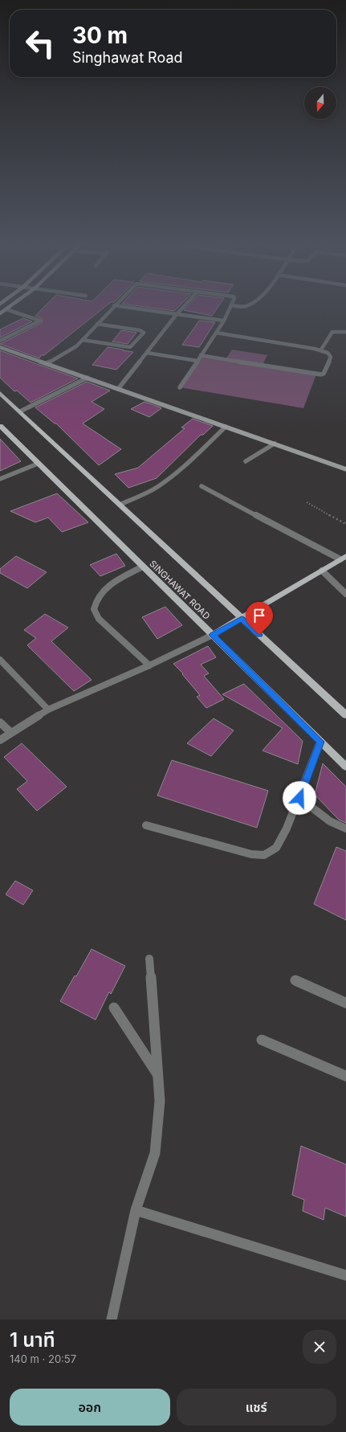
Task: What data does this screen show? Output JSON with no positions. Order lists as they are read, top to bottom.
{
  "streets": {
    "main road": ["SINGHAWAT ROAD"]
  },
  "north": "bottom",
  "page": {
    "turn": ["30 m", "Singhawat Road"],
    "heading": ["1 นาที", "140 m · 20:57"],
    "buttons": ["ออก", "แชร์"]
  }
}
